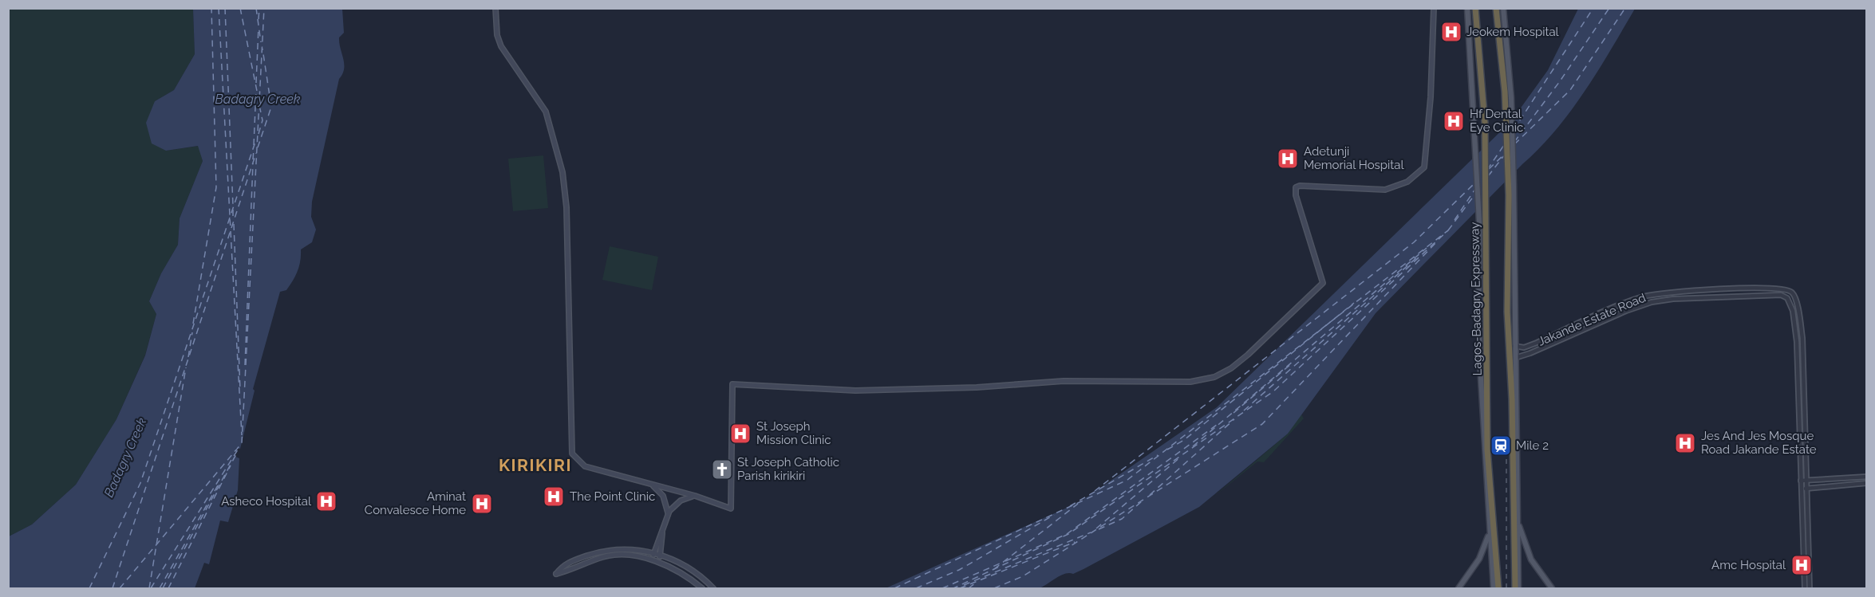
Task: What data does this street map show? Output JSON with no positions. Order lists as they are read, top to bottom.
{
  "streets": {
    "highway": ["Lagos-Badagry Expressway"],
    "street": ["Jakande Estate Road"]
  },
  "districts": ["KIRIKIRI"],
  "water": ["Badagry Creek"],
  "places": {
    "hospital": [
      "Jeokem Hospital",
      "Hf Dental Eye Clinic",
      "Adetunji Memorial Hospital",
      "St Joseph Mission Clinic",
      "Jes And Jes Mosque Road Jakande Estate",
      "The Point Clinic",
      "Asheco Hospital",
      "Aminat Convalesce Home",
      "Amc Hospital"
    ],
    "station": ["Mile 2"],
    "church": ["St Joseph Catholic Parish kirikiri"]
  }
}
